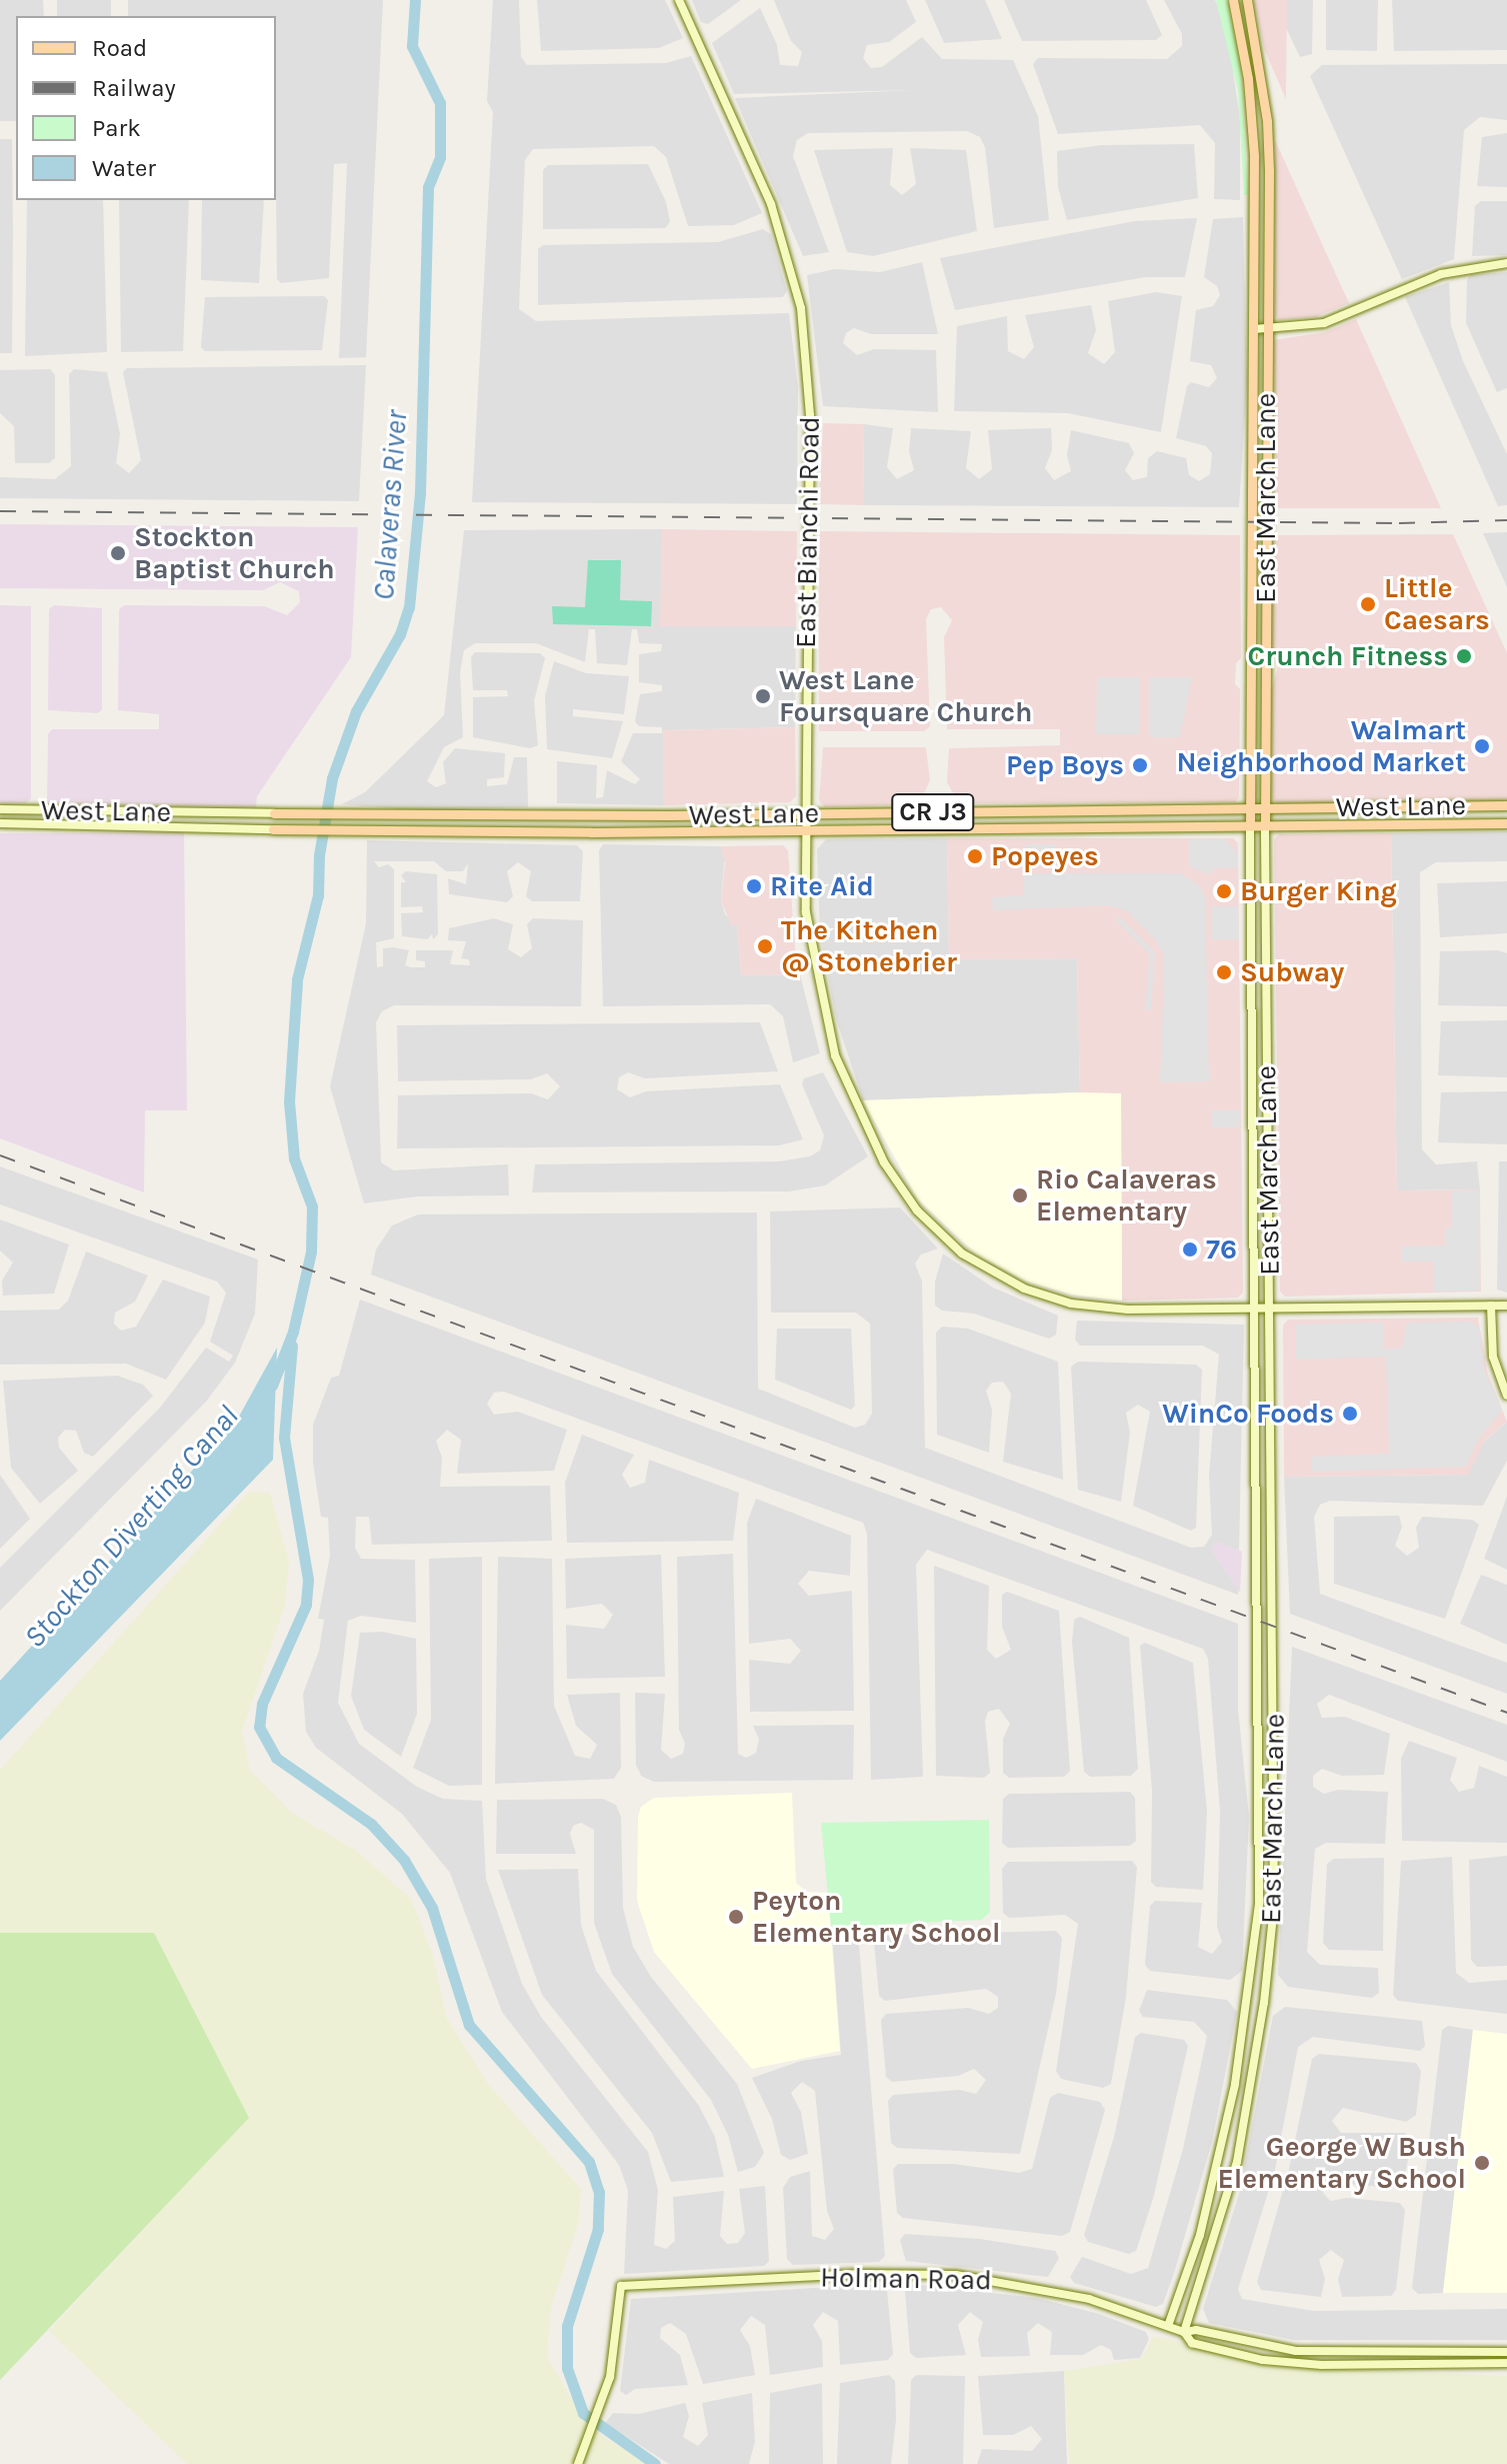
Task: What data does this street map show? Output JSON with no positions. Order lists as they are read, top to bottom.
{
  "streets": {
    "main road": [
      "East March Lane",
      "East Bianchi Road",
      "West Lane",
      "CR J3",
      "Holman Road"
    ]
  },
  "crossings": [
    ["East March Lane", "East Bianchi Road"],
    ["East March Lane", "West Lane"],
    ["East March Lane", "Holman Road"],
    ["East Bianchi Road", "West Lane"]
  ],
  "water": ["Calaveras River", "Stockton Diverting Canal"],
  "places": [
    "Stockton Baptist Church",
    "Little Caesars",
    "Crunch Fitness",
    "West Lane Foursquare Church",
    "Walmart Neighborhood Market",
    "Pep Boys",
    "Popeyes",
    "Rite Aid",
    "Burger King",
    "The Kitchen @ Stonebrier",
    "Subway",
    "Rio Calaveras Elementary",
    "76",
    "WinCo Foods",
    "Peyton Elementary School",
    "George W Bush Elementary School"
  ],
  "legend": [
    "Road",
    "Railway",
    "Park",
    "Water"
  ]
}
